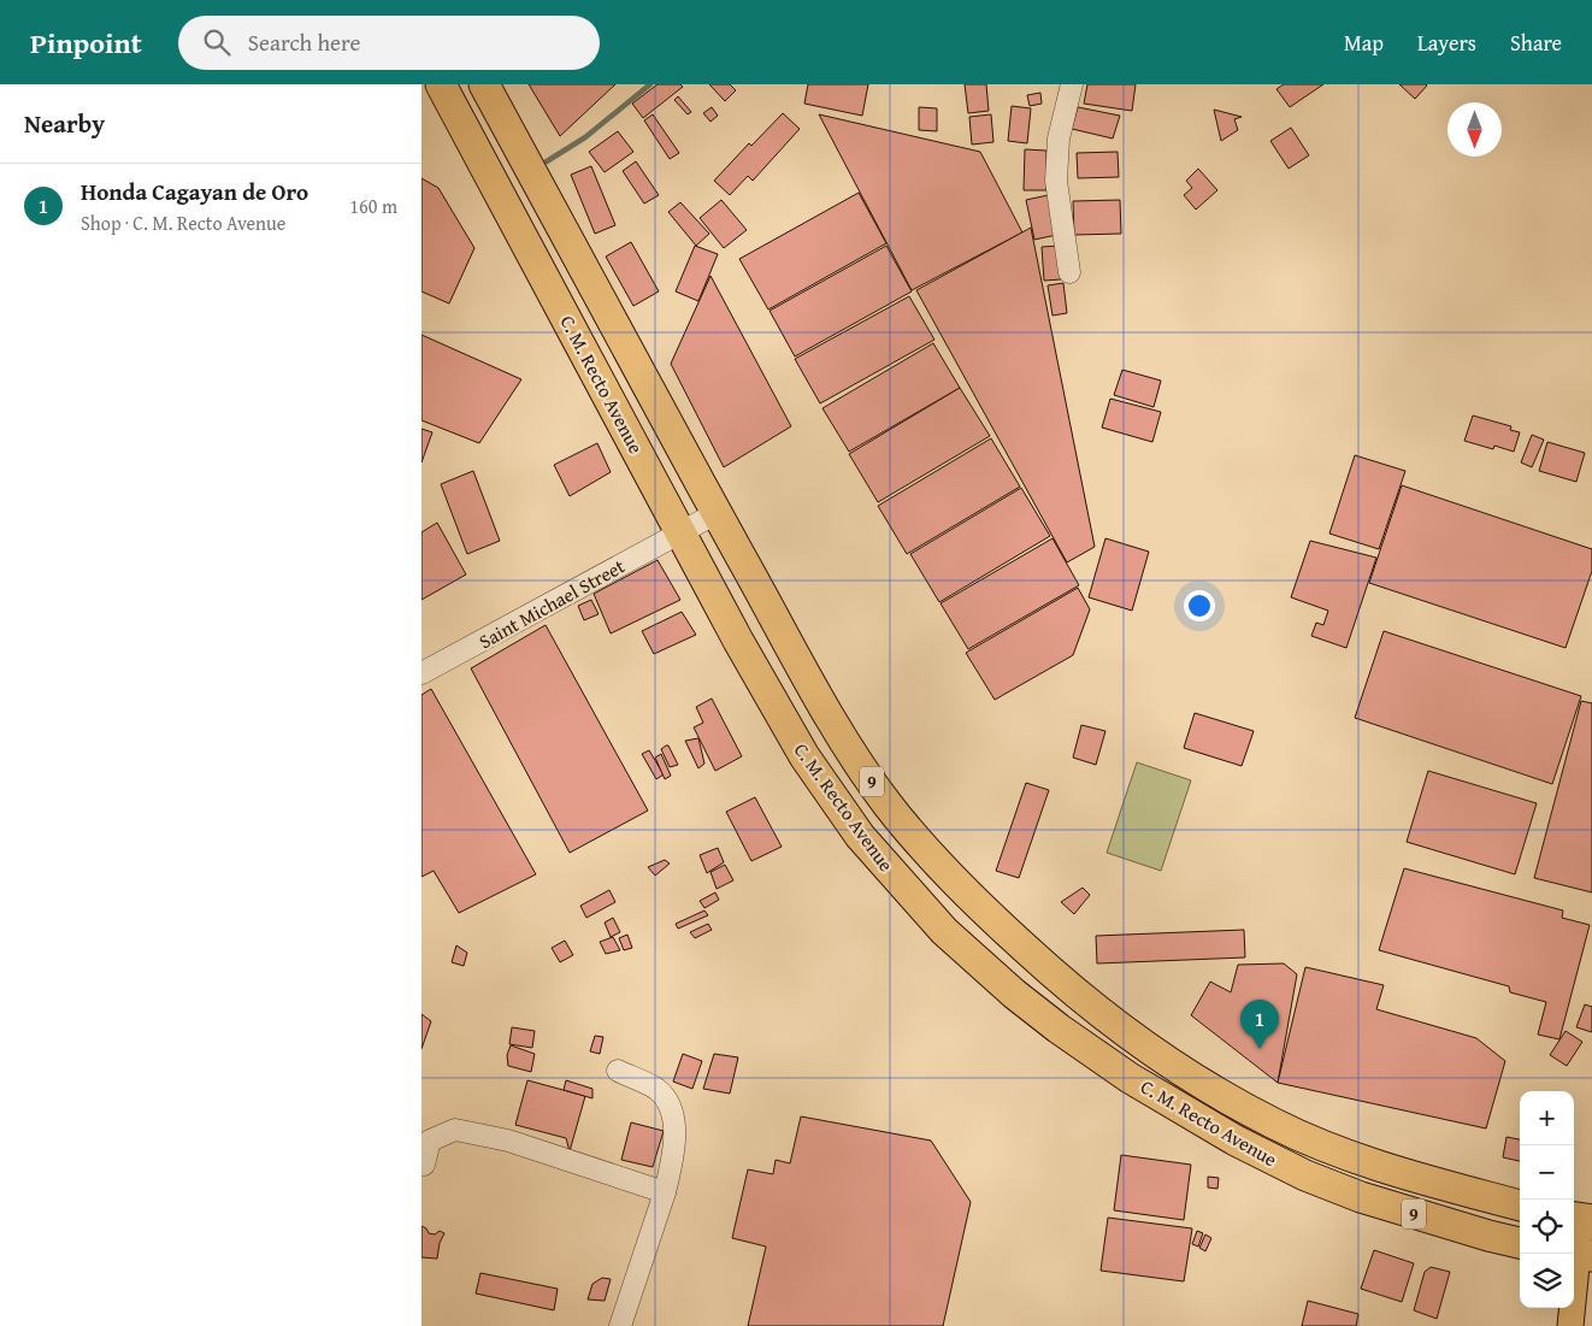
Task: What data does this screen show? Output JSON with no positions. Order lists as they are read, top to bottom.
{
  "streets": {
    "highway": ["C. M. Recto Avenue", "9"],
    "street": ["Saint Michael Street"]
  },
  "crossings": [
    ["C. M. Recto Avenue", "Saint Michael Street"]
  ],
  "north": "bottom",
  "page": {
    "header": "Pinpoint",
    "search": "Search here",
    "nav": ["Map", "Layers", "Share"],
    "heading": "Nearby",
    "list": [
      {
        "mark": "1",
        "name": "Honda Cagayan de Oro",
        "note": "Shop · C. M. Recto Avenue",
        "value": "160 m"
      }
    ],
    "pins": "1",
    "map_buttons": ["+", "−"]
  }
}
